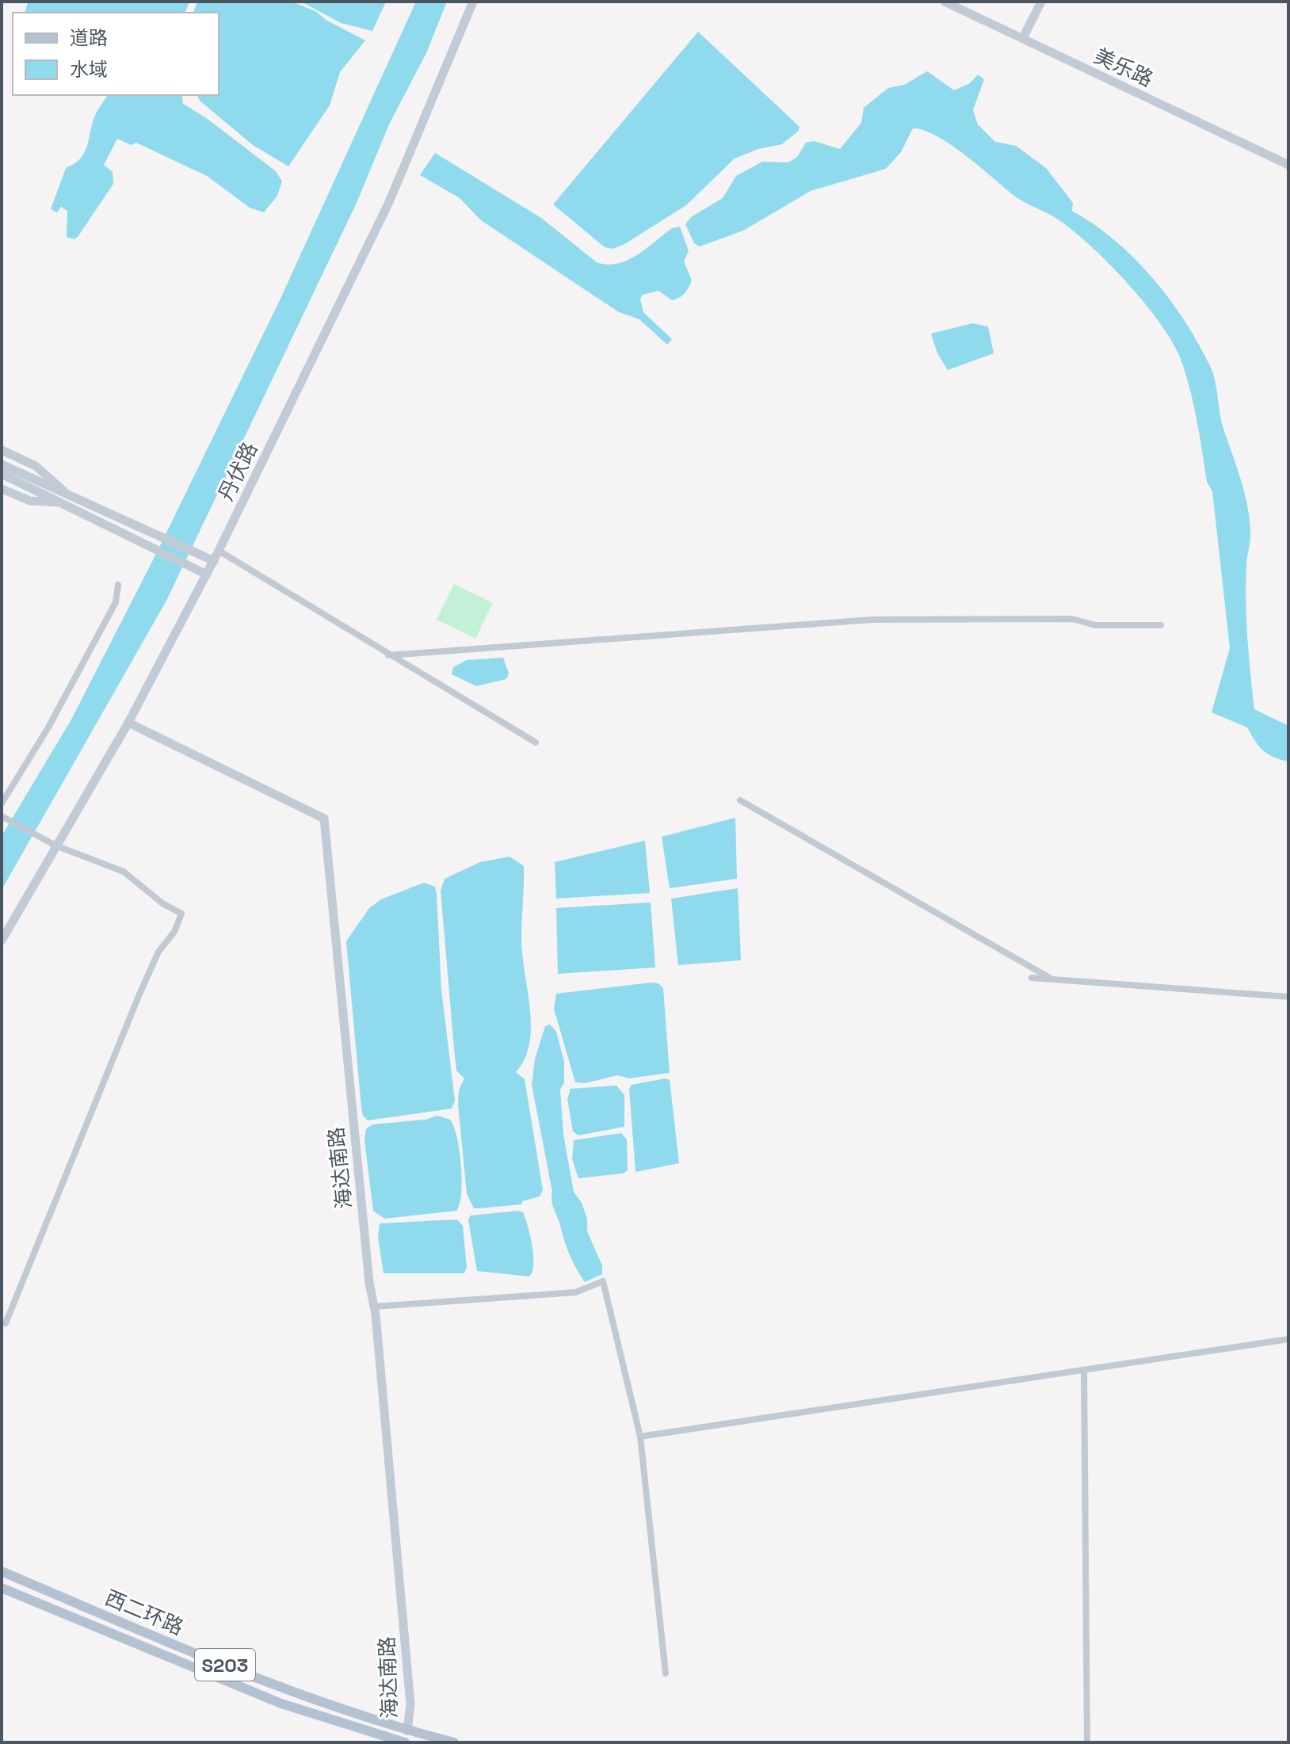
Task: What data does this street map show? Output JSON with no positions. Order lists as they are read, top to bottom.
{
  "streets": {
    "main road": ["西二环路", "S203"],
    "street": ["美乐路", "丹伏路", "海达南路"]
  },
  "crossings": [
    ["丹伏路", "海达南路"],
    ["海达南路", "西二环路"]
  ],
  "legend": ["道路", "水域"]
}
